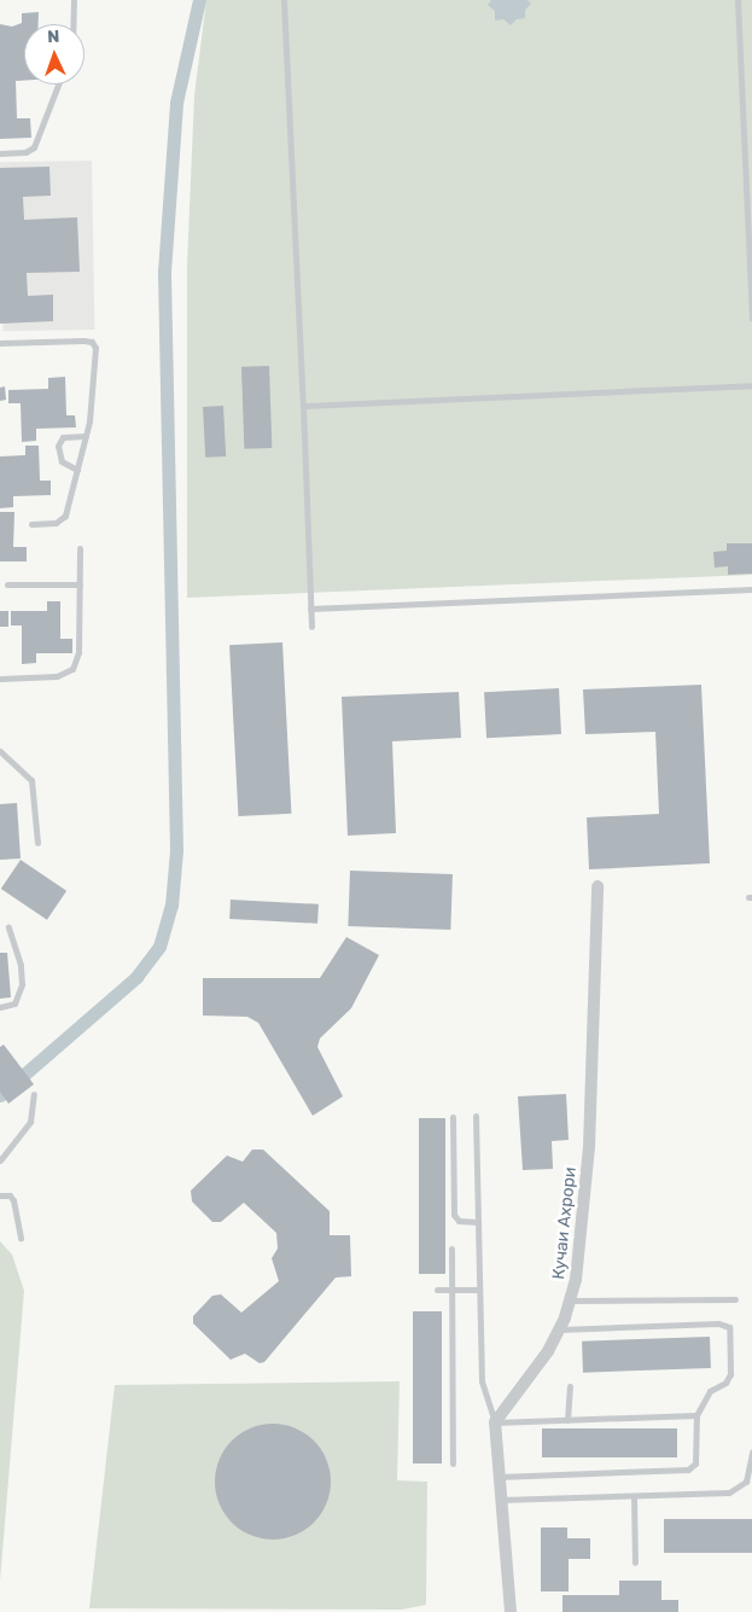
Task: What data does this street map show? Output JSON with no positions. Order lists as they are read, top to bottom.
{
  "streets": {
    "street": ["Кучаи Ахрори"]
  },
  "north": "top"
}
